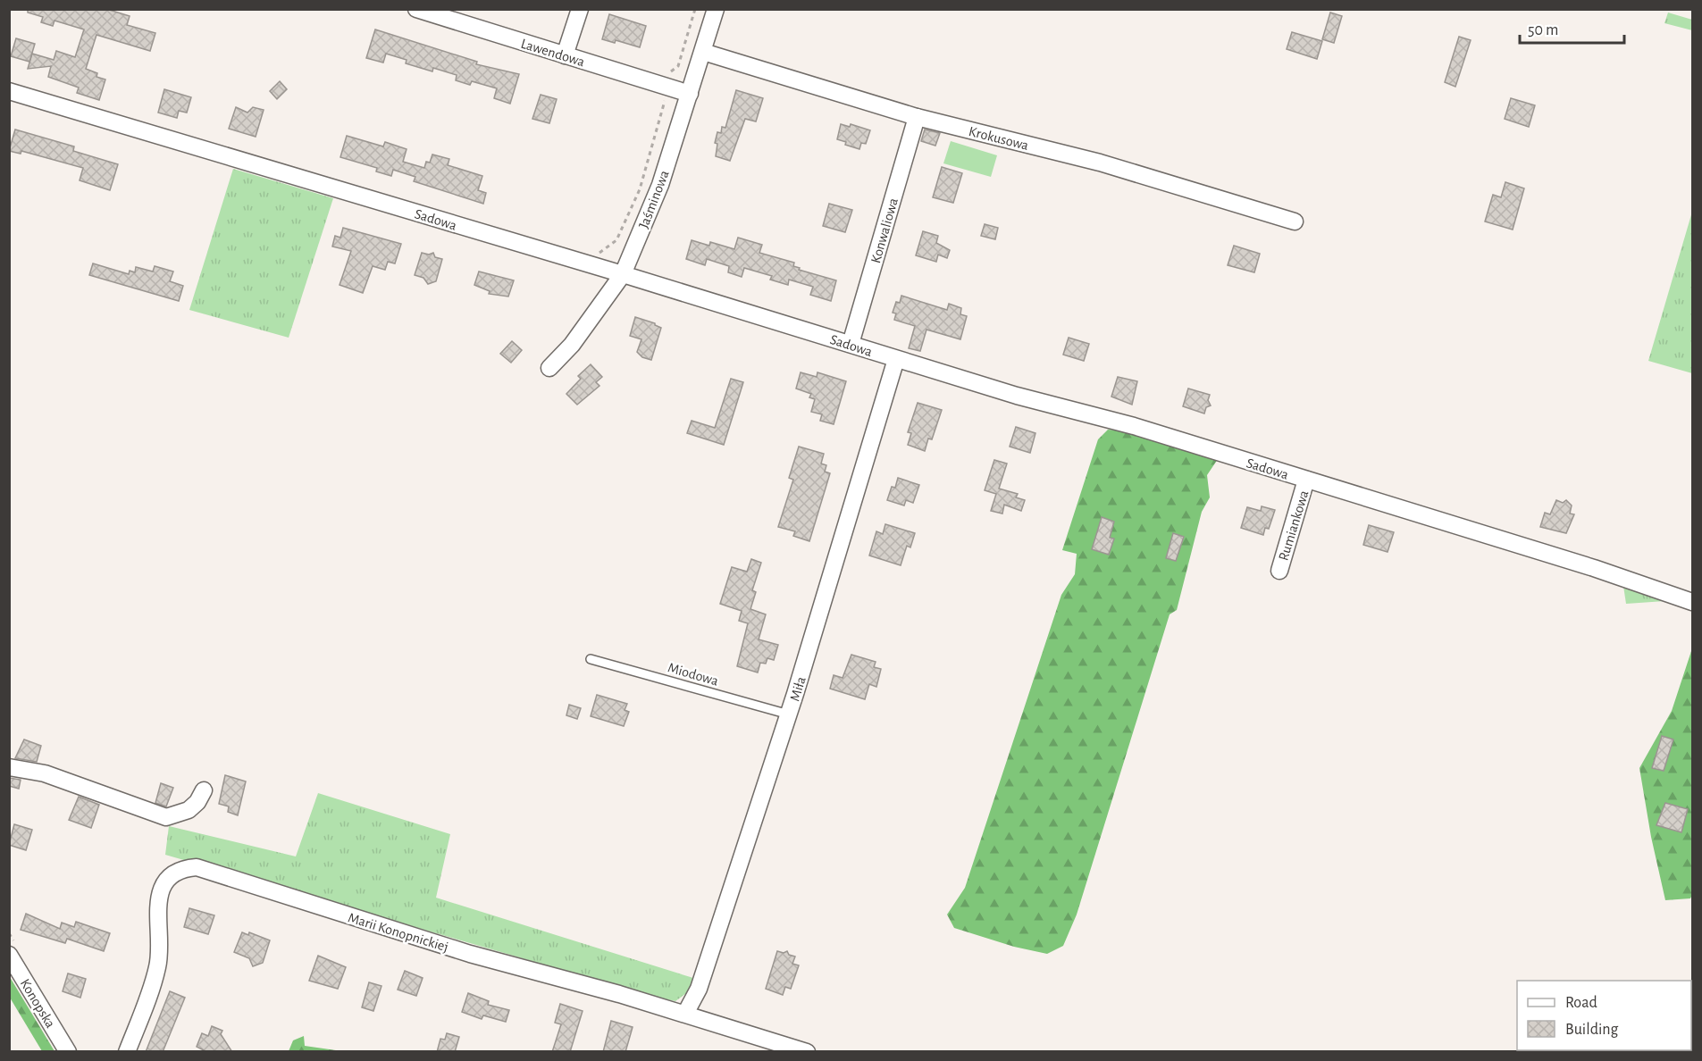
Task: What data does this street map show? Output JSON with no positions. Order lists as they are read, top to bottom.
{
  "streets": {
    "street": [
      "Lawendowa",
      "Krokusowa",
      "Jaśminowa",
      "Sadowa",
      "Konwaliowa",
      "Rumiankowa",
      "Miła",
      "Marii Konopnickiej",
      "Konopska"
    ],
    "lane": ["Miodowa"]
  },
  "crossings": [
    ["Lawendowa", "Jaśminowa"],
    ["Krokusowa", "Jaśminowa"],
    ["Krokusowa", "Konwaliowa"],
    ["Jaśminowa", "Sadowa"],
    ["Sadowa", "Konwaliowa"],
    ["Sadowa", "Rumiankowa"],
    ["Sadowa", "Miła"],
    ["Miodowa", "Miła"],
    ["Miła", "Marii Konopnickiej"]
  ],
  "legend": ["Road", "Building"],
  "scale_bar": "50 m"
}
